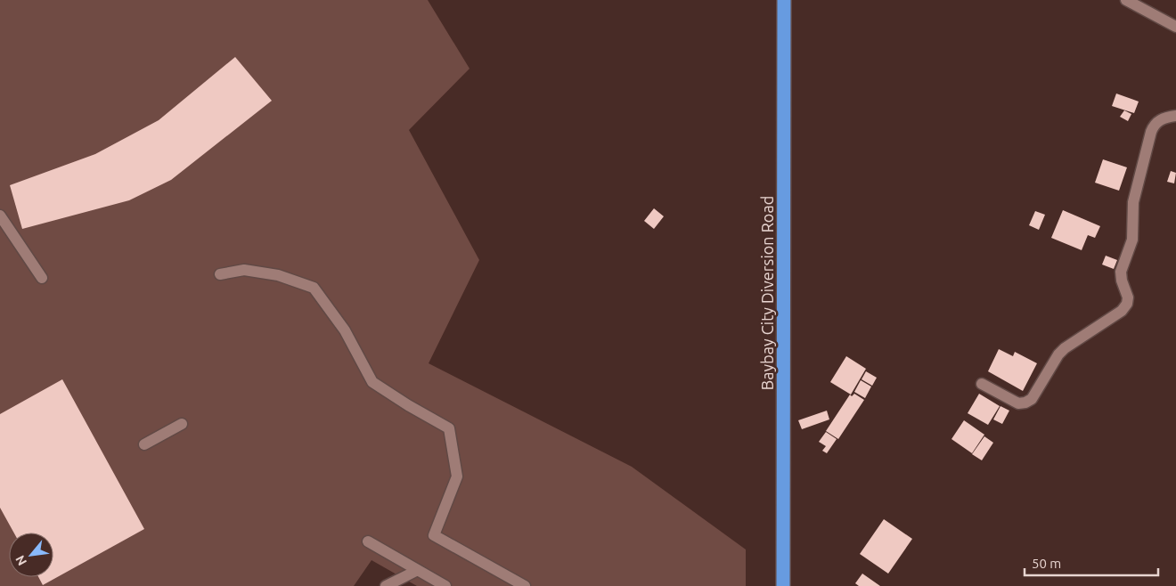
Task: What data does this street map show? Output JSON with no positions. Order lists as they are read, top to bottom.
{
  "streets": {
    "highway": ["Baybay City Diversion Road"]
  },
  "scale_bar": "50 m",
  "north": "bottom left"
}
